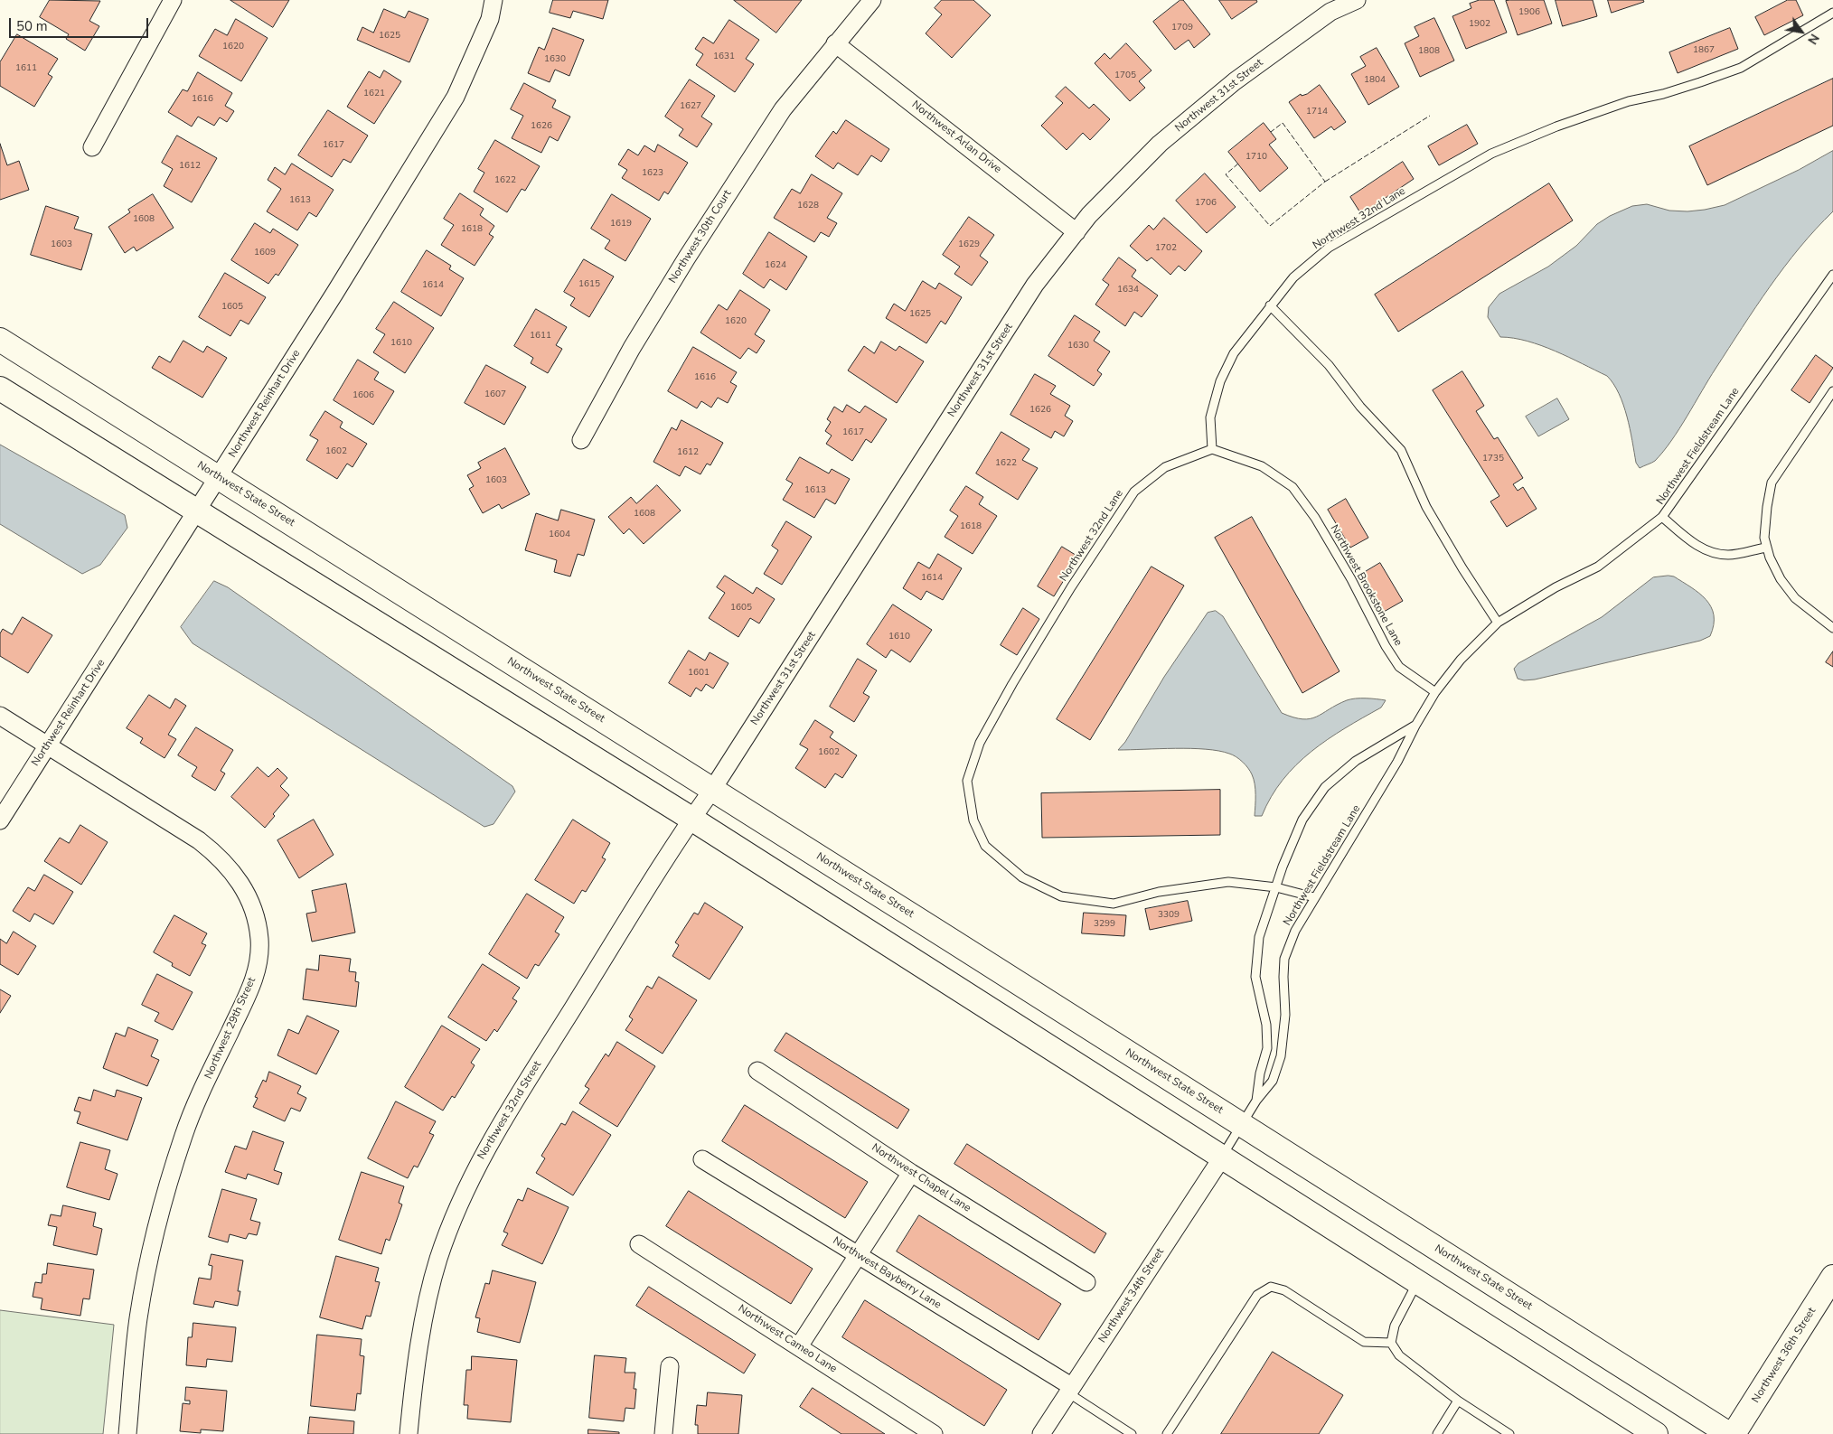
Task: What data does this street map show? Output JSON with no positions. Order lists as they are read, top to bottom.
{
  "streets": {
    "main road": ["Northwest State Street", "Northwest 36th Street"],
    "street": [
      "Northwest 31st Street",
      "Northwest Arlan Drive",
      "Northwest 30th Court",
      "Northwest Reinhart Drive",
      "Northwest 29th Street",
      "Northwest 32nd Street",
      "Northwest Chapel Lane",
      "Northwest Bayberry Lane",
      "Northwest 34th Street",
      "Northwest Cameo Lane"
    ],
    "lane": ["Northwest 32nd Lane", "Northwest Fieldstream Lane", "Northwest Brookstone Lane"]
  },
  "crossings": [
    ["Northwest 31st Street", "Northwest Arlan Drive"],
    ["Northwest 31st Street", "Northwest State Street"],
    ["Northwest 31st Street", "Northwest 32nd Street"],
    ["Northwest Arlan Drive", "Northwest 30th Court"],
    ["Northwest 32nd Lane", "Northwest Fieldstream Lane"],
    ["Northwest 32nd Lane", "Northwest Brookstone Lane"],
    ["Northwest Reinhart Drive", "Northwest State Street"],
    ["Northwest Reinhart Drive", "Northwest 29th Street"],
    ["Northwest Fieldstream Lane", "Northwest State Street"],
    ["Northwest Fieldstream Lane", "Northwest Brookstone Lane"],
    ["Northwest Fieldstream Lane", "Northwest 34th Street"],
    ["Northwest Bayberry Lane", "Northwest 34th Street"]
  ],
  "house_numbers": [
    "1906",
    "1902",
    "1709",
    "1625",
    "1620",
    "1867",
    "1808",
    "1631",
    "1630",
    "1611",
    "1705",
    "1804",
    "1621",
    "1616",
    "1627",
    "1714",
    "1626",
    "1617",
    "1710",
    "1612",
    "1623",
    "1622",
    "1613",
    "1706",
    "1628",
    "1608",
    "1619",
    "1618",
    "1603",
    "1629",
    "1702",
    "1609",
    "1624",
    "1615",
    "1614",
    "1634",
    "1605",
    "1625",
    "1620",
    "1611",
    "1610",
    "1630",
    "1616",
    "1607",
    "1606",
    "1626",
    "1617",
    "1602",
    "1612",
    "1735",
    "1622",
    "1603",
    "1613",
    "1608",
    "1618",
    "1604",
    "1614",
    "1605",
    "1610",
    "1601",
    "1602",
    "3309",
    "3299"
  ],
  "scale_bar": "50 m",
  "north": "bottom right"
}
